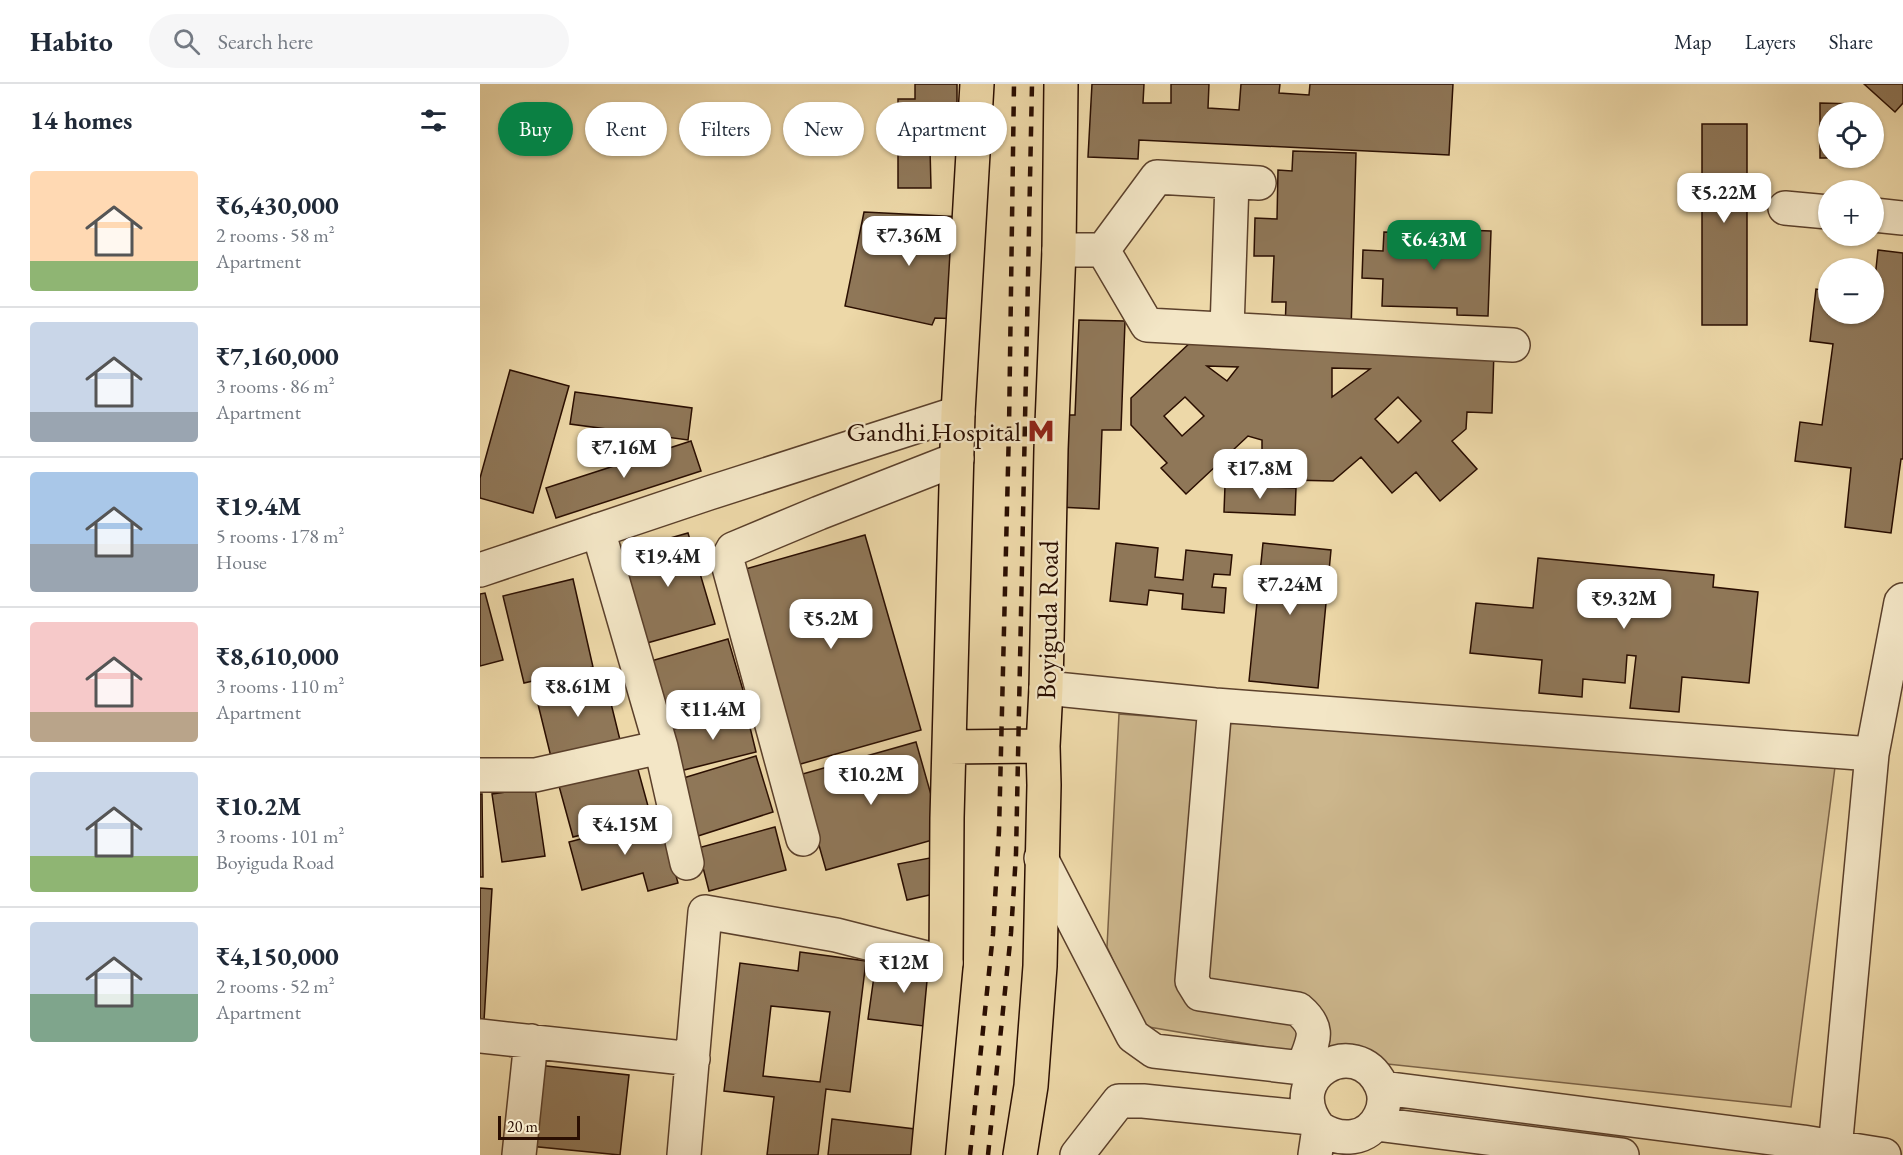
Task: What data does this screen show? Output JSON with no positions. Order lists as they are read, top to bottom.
{
  "streets": {
    "main road": ["Boyiguda Road"]
  },
  "places": {
    "metro station": ["Gandhi Hospital"]
  },
  "scale_bar": "20 m",
  "page": {
    "header": "Habito",
    "search": "Search here",
    "nav": ["Map", "Layers", "Share"],
    "heading": "14 homes",
    "map_buttons": ["+", "−"],
    "chip": [
      "Buy",
      "Rent",
      "Filters",
      "New",
      "Apartment"
    ],
    "list": [
      {
        "name": "₹6,430,000",
        "note": "2 rooms · 58 m² · Apartment"
      },
      {
        "name": "₹7,160,000",
        "note": "3 rooms · 86 m² · Apartment"
      },
      {
        "name": "₹19.4M",
        "note": "5 rooms · 178 m² · House"
      },
      {
        "name": "₹8,610,000",
        "note": "3 rooms · 110 m² · Apartment"
      },
      {
        "name": "₹10.2M",
        "note": "3 rooms · 101 m² · Boyiguda Road"
      },
      {
        "name": "₹4,150,000",
        "note": "2 rooms · 52 m² · Apartment"
      }
    ],
    "price": [
      "₹5.22M",
      "₹7.36M",
      "₹6.43M",
      "₹7.16M",
      "₹17.8M",
      "₹19.4M",
      "₹7.24M",
      "₹9.32M",
      "₹5.2M",
      "₹8.61M",
      "₹11.4M",
      "₹10.2M",
      "₹4.15M",
      "₹12M"
    ],
    "scale": "20 m"
  }
}
